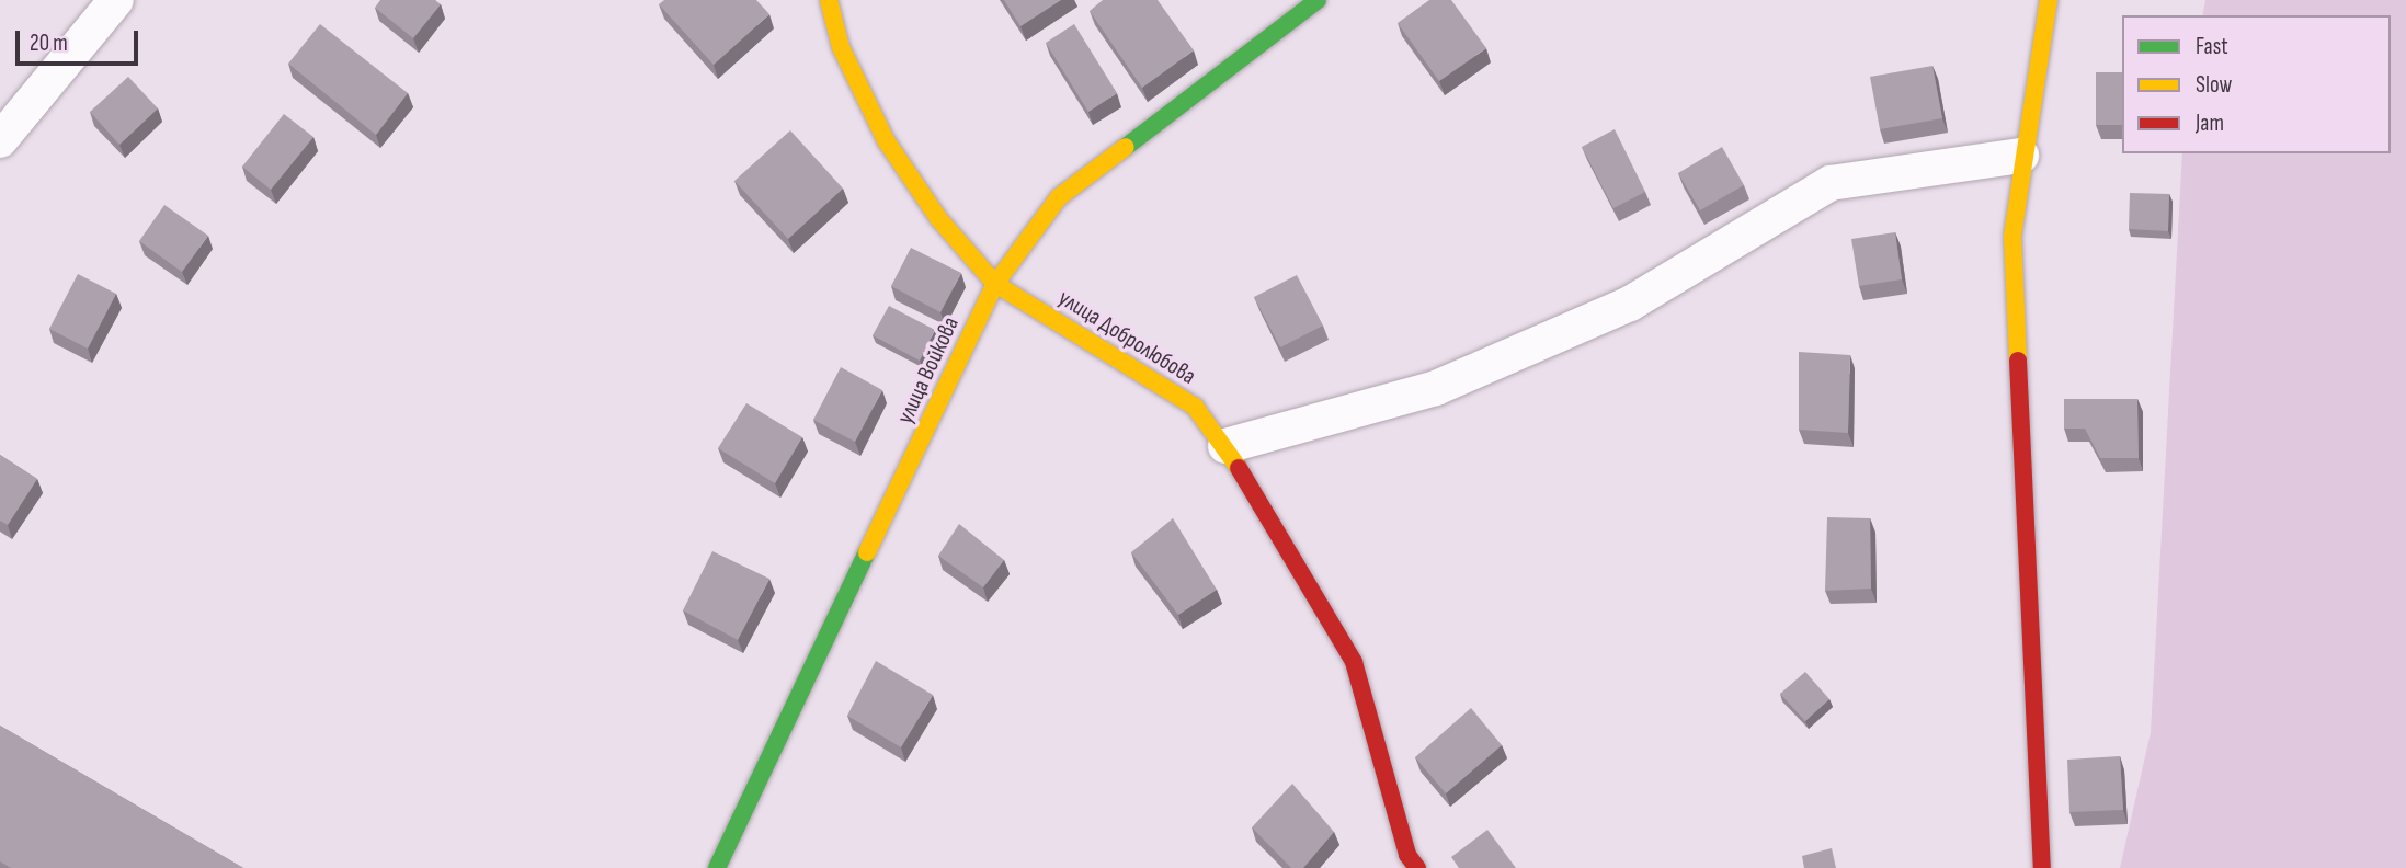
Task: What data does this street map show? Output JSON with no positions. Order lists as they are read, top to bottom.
{
  "streets": {
    "street": ["улица Добролюбова", "улица Войкова"]
  },
  "crossings": [
    ["улица Добролюбова", "улица Войкова"]
  ],
  "legend": ["Fast", "Slow", "Jam"],
  "scale_bar": "20 m"
}
